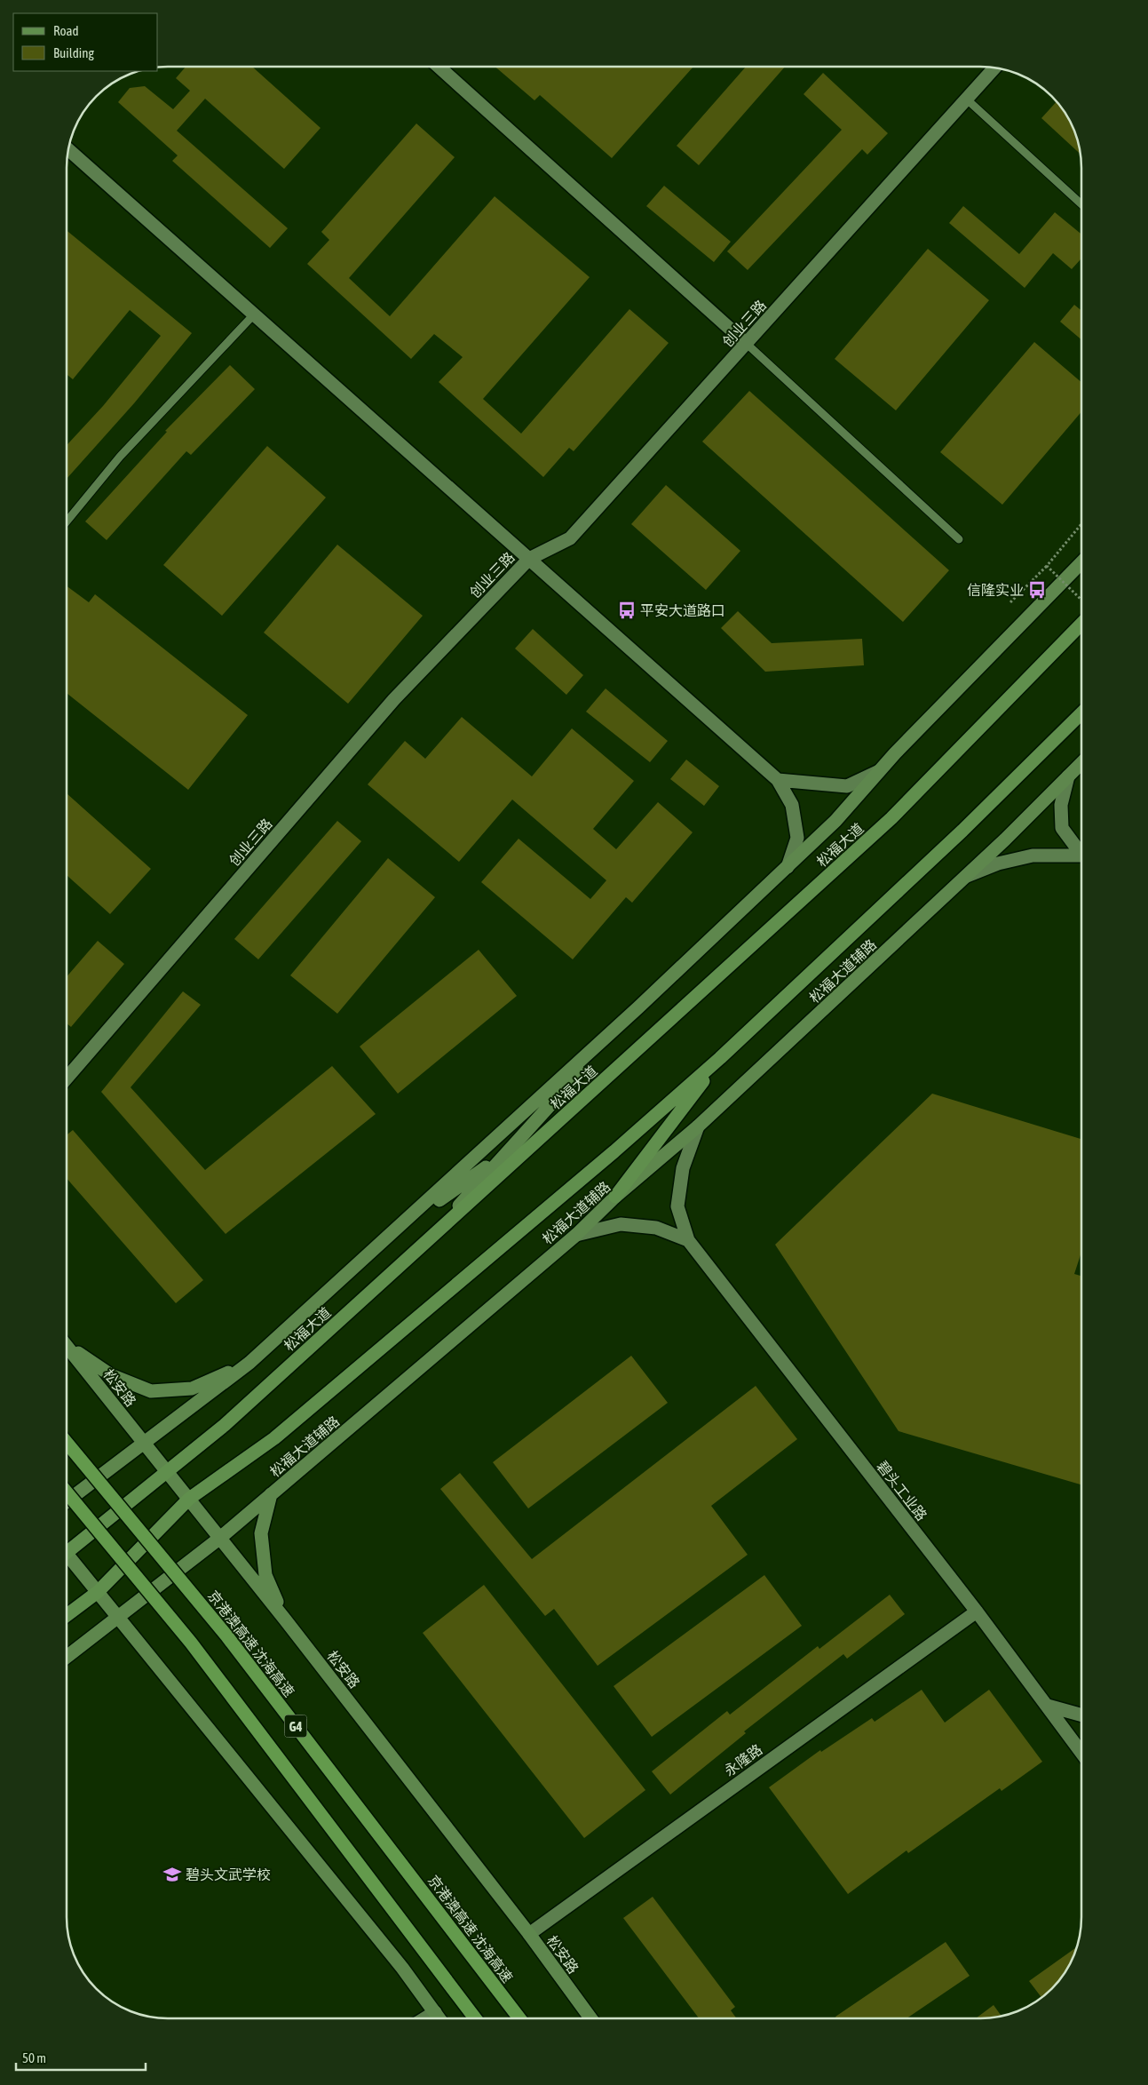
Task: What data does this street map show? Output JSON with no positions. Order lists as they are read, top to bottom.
{
  "streets": {
    "highway": ["京港澳高速 沈海高速", "G4"],
    "main road": ["松福大道", "松福大道辅路", "松安路"],
    "street": ["创业三路", "碧头工业路", "永隆路"]
  },
  "crossings": [
    ["松福大道", "松安路"],
    ["松福大道辅路", "松安路"],
    ["松安路", "永隆路"],
    ["碧头工业路", "永隆路"]
  ],
  "places": {
    "bus stop": ["信隆实业", "平安大道路口"],
    "school or university": ["碧头文武学校"]
  },
  "legend": ["Road", "Building"],
  "scale_bar": "50 m"
}
